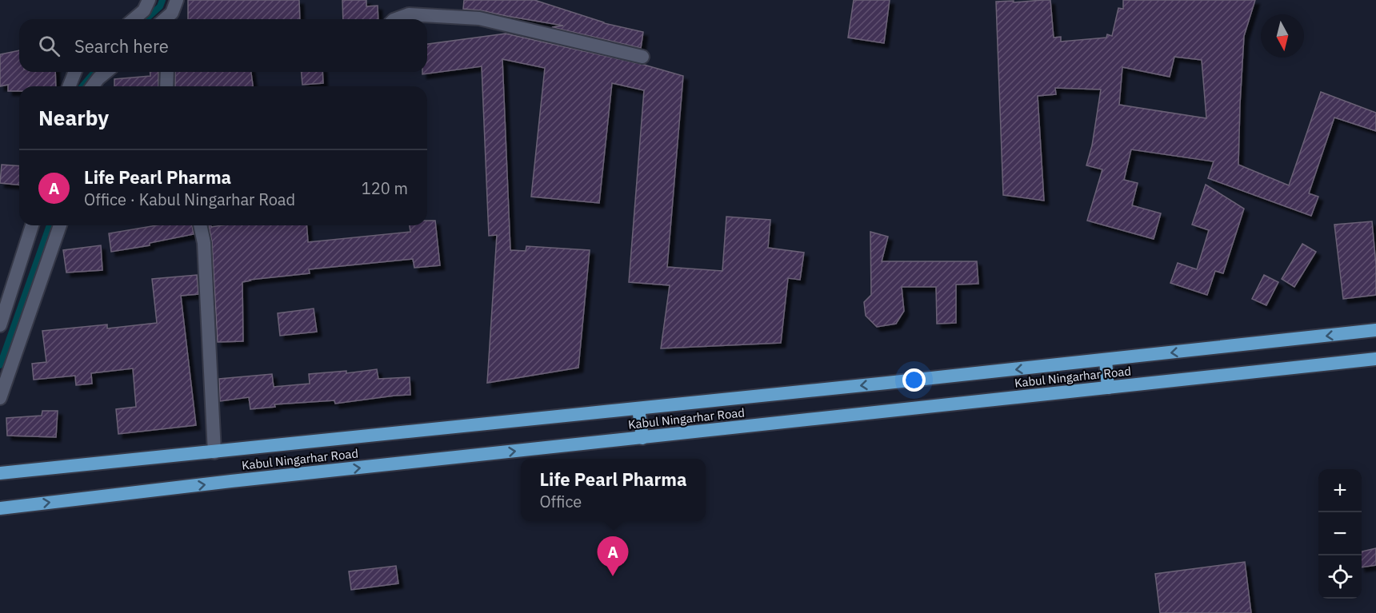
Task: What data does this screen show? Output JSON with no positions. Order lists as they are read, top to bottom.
{
  "streets": {
    "highway": ["Kabul Ningarhar Road"]
  },
  "north": "bottom",
  "page": {
    "search": "Search here",
    "heading": "Nearby",
    "list": [
      {
        "mark": "A",
        "name": "Life Pearl Pharma",
        "note": "Office · Kabul Ningarhar Road",
        "value": "120 m"
      }
    ],
    "popup": ["Life Pearl Pharma", "Office"],
    "map_buttons": ["+", "−"],
    "pins": "A"
  }
}
